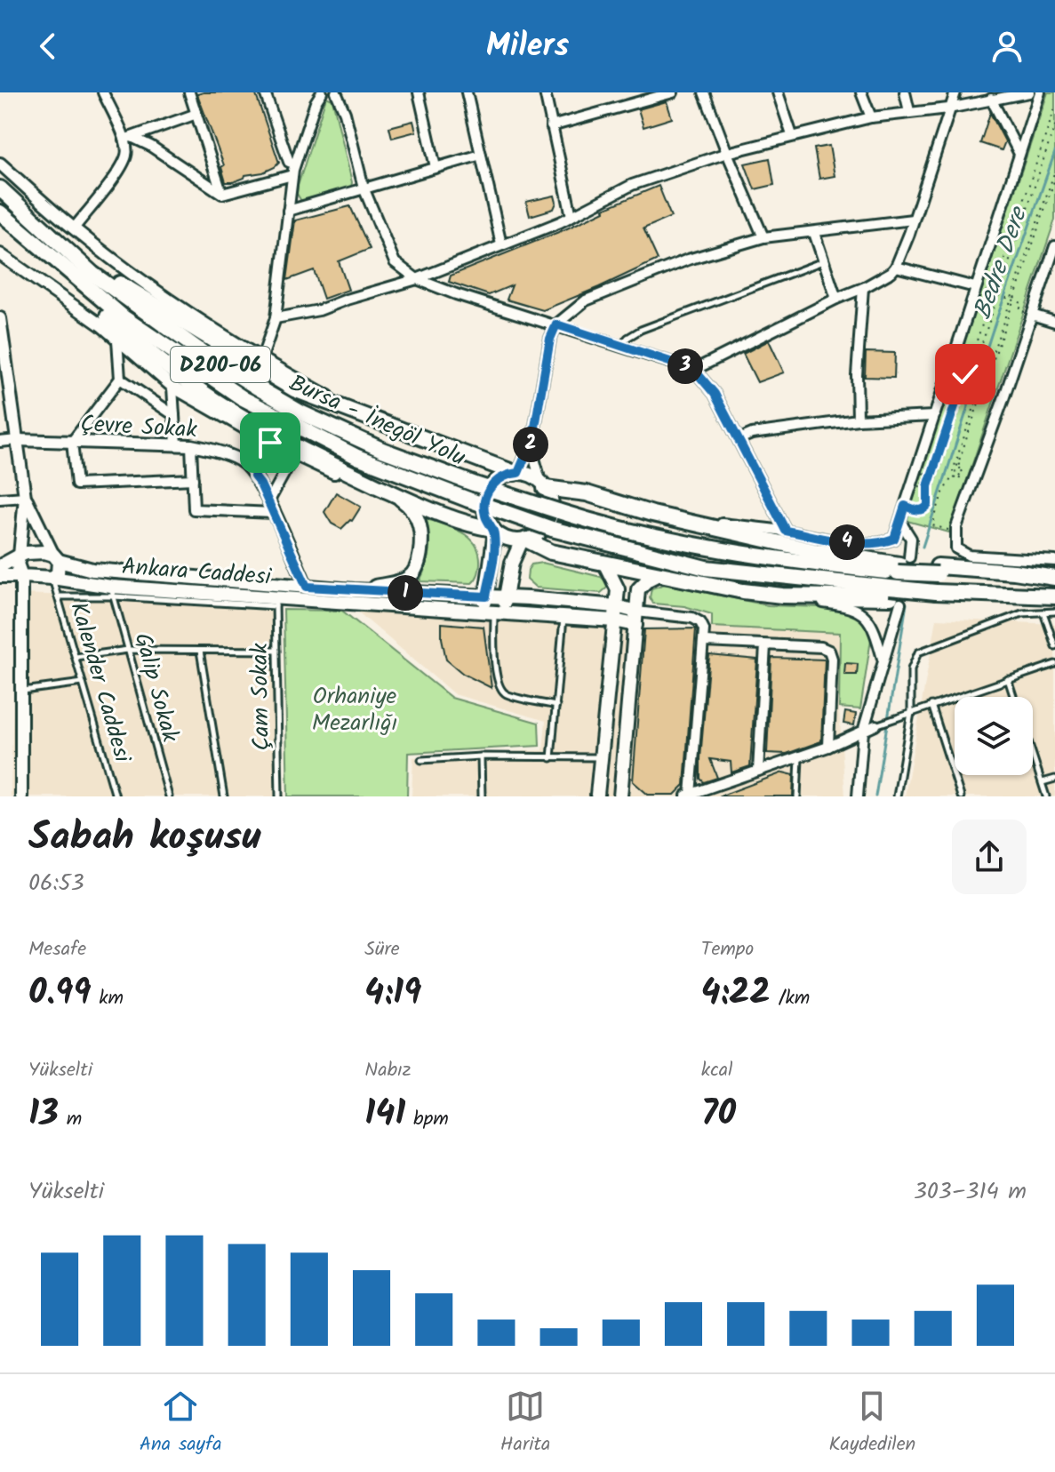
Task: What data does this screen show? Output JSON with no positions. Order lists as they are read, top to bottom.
{
  "streets": {
    "highway": ["D200-06", "Bursa - İnegöl Yolu"],
    "main road": ["Ankara Caddesi"],
    "street": ["Çevre Sokak"],
    "lane": ["Kalender Caddesi", "Galip Sokak", "Çam Sokak"]
  },
  "crossings": [
    ["Çevre Sokak", "Ankara Caddesi"],
    ["Ankara Caddesi", "Kalender Caddesi"],
    ["Ankara Caddesi", "Galip Sokak"],
    ["Ankara Caddesi", "Çam Sokak"]
  ],
  "water": ["Bedre Dere"],
  "parks": ["Orhaniye Mezarlığı"],
  "page": {
    "header": "Milers",
    "pins": [
      "3",
      "2",
      "4",
      "1"
    ],
    "heading": ["Sabah koşusu", "06:53"],
    "stats": [
      ["Mesafe", "0.99 km"],
      ["Süre", "4:19"],
      ["Tempo", "4:22 /km"],
      ["Yükselti", "13 m"],
      ["Nabız", "141 bpm"],
      ["kcal", "70"]
    ],
    "chart": ["Yükselti", "303–314 m"],
    "tabs": ["Ana sayfa", "Harita", "Kaydedilen"]
  }
}
